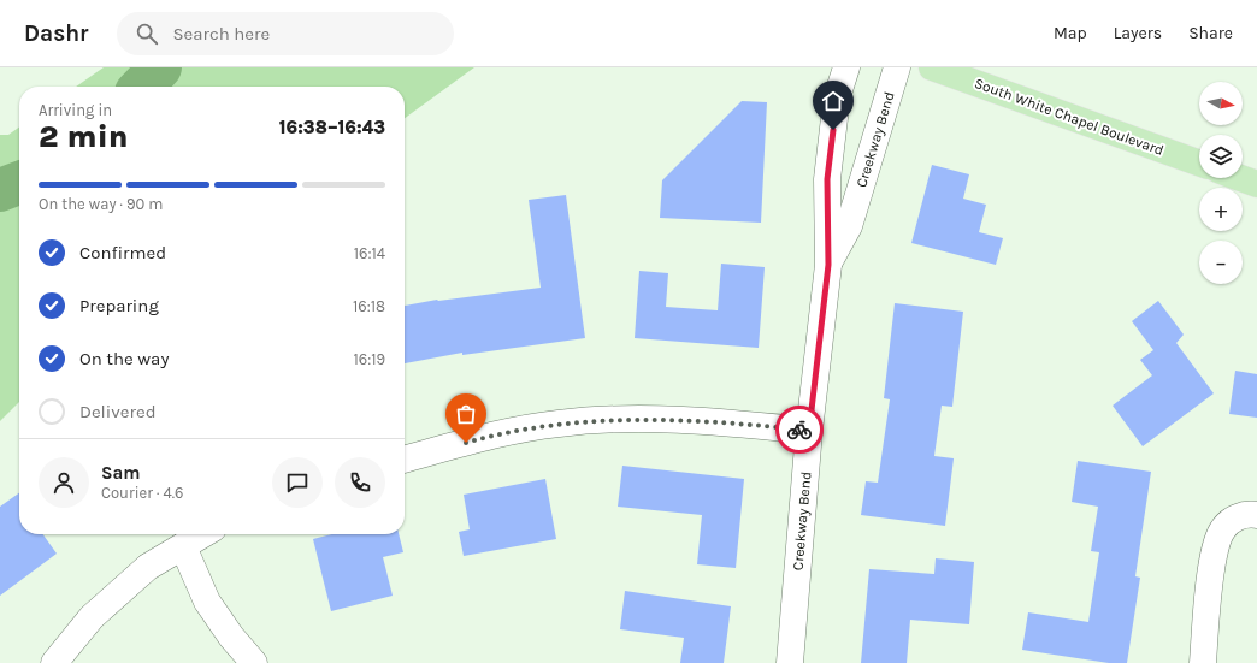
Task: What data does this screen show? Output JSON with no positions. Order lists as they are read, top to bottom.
{
  "streets": {
    "main road": ["South White Chapel Boulevard"],
    "street": ["Creekway Bend"]
  },
  "north": "right",
  "page": {
    "header": "Dashr",
    "search": "Search here",
    "nav": ["Map", "Layers", "Share"],
    "map_buttons": ["+", "−"],
    "heading": ["2 min", "Arriving in", "16:38–16:43"],
    "panel": ["Sam", "Courier · 4.6"],
    "bar": "On the way · 90 m",
    "list": [
      ["Confirmed", "16:14"],
      ["Preparing", "16:18"],
      ["On the way", "16:19"],
      "Delivered"
    ]
  }
}
